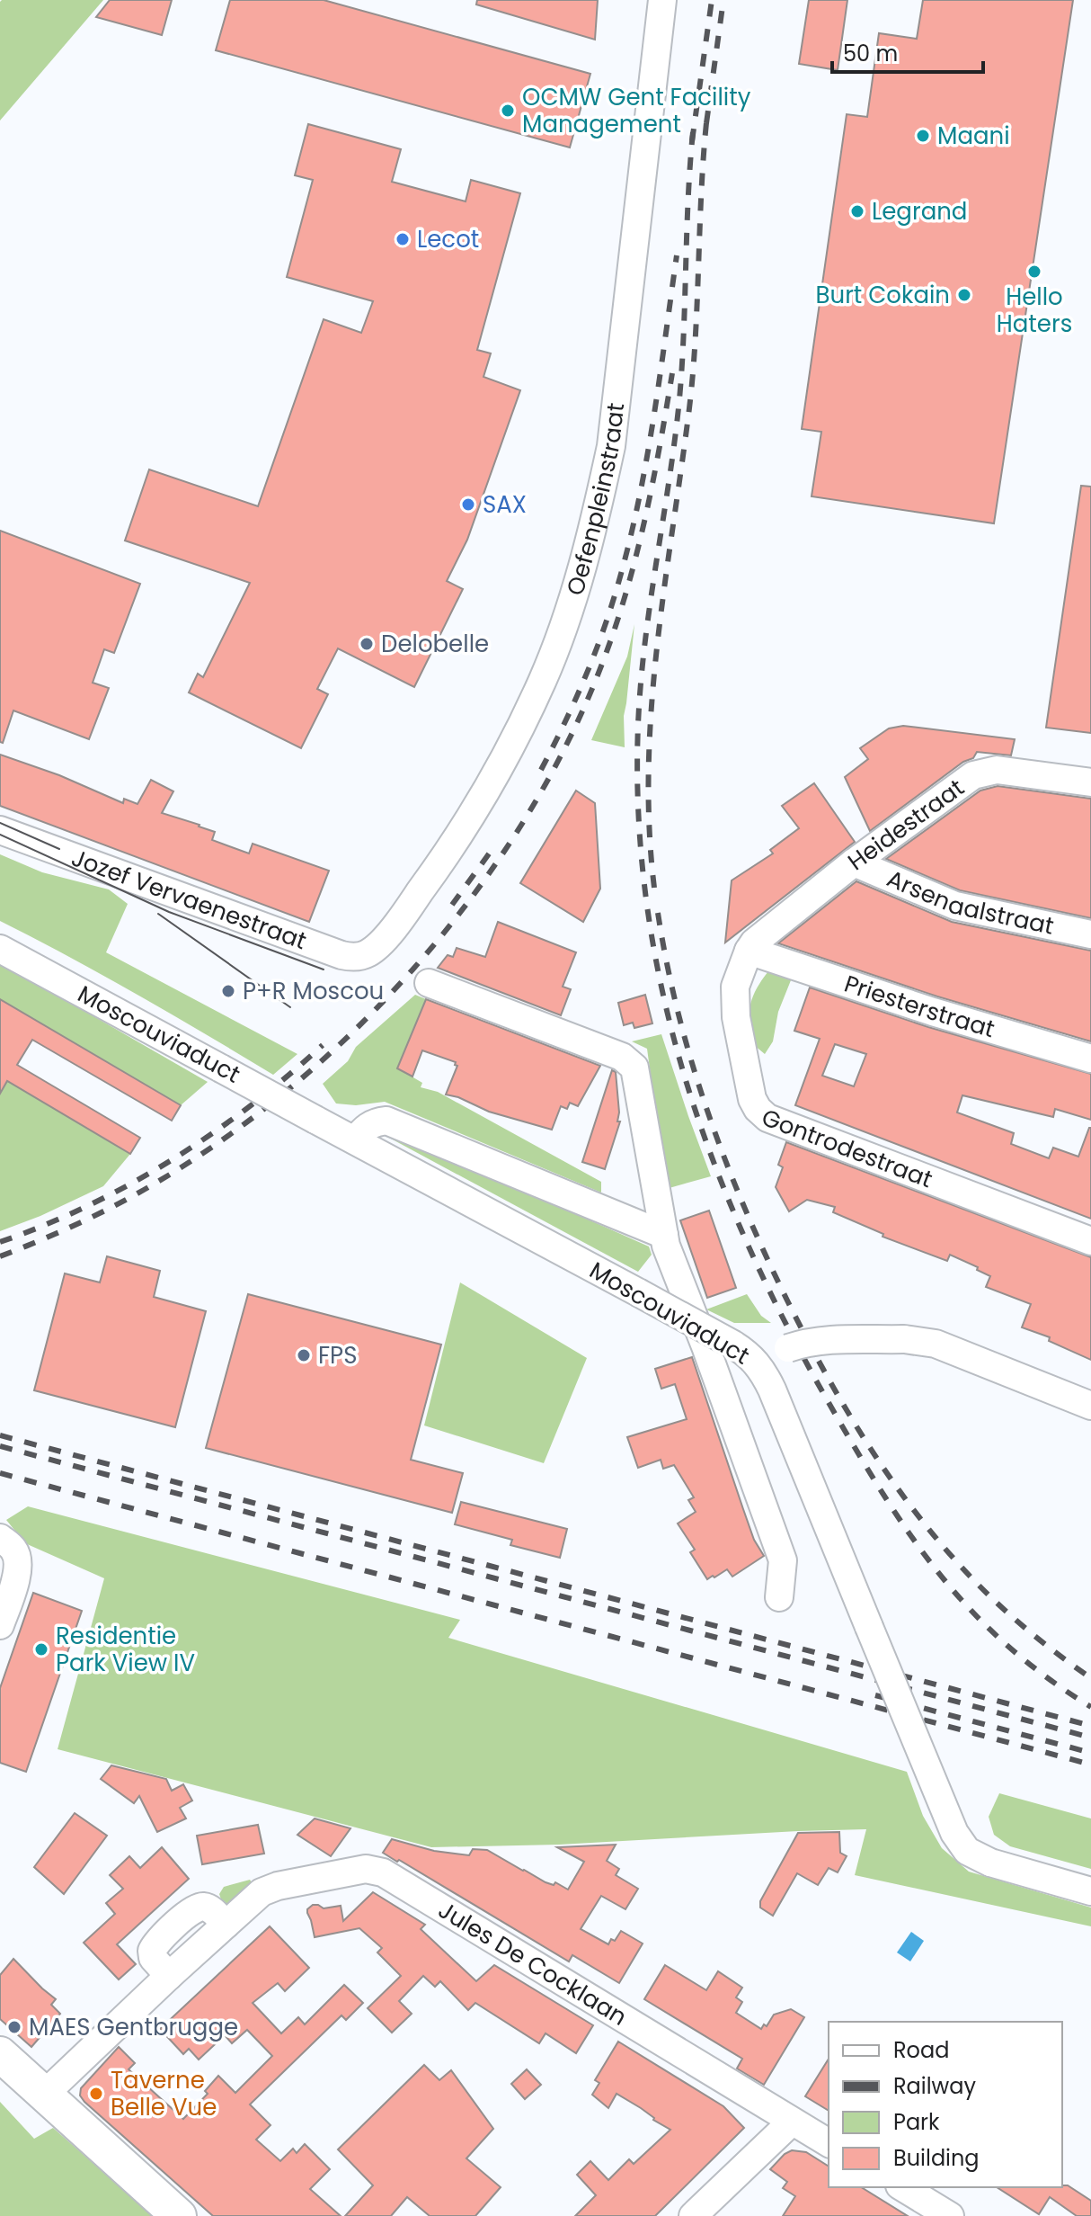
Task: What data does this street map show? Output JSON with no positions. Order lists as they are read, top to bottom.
{
  "streets": {
    "street": [
      "Oefenpleinstraat",
      "Heidestraat",
      "Jozef Vervaenestraat",
      "Arsenaalstraat",
      "Priesterstraat",
      "Moscouviaduct",
      "Gontrodestraat",
      "Jules De Cocklaan"
    ]
  },
  "crossings": [
    ["Oefenpleinstraat", "Jozef Vervaenestraat"],
    ["Heidestraat", "Arsenaalstraat"],
    ["Heidestraat", "Priesterstraat"],
    ["Heidestraat", "Gontrodestraat"],
    ["Priesterstraat", "Gontrodestraat"]
  ],
  "places": [
    "OCMW Gent Facility Management",
    "Maani",
    "Legrand",
    "Lecot",
    "Hello Haters",
    "Burt Cokain",
    "SAX",
    "Delobelle",
    "P+R Moscou",
    "FPS",
    "Residentie Park View IV",
    "MAES Gentbrugge",
    "Taverne Belle Vue"
  ],
  "legend": [
    "Road",
    "Railway",
    "Park",
    "Building"
  ],
  "scale_bar": "50 m"
}
